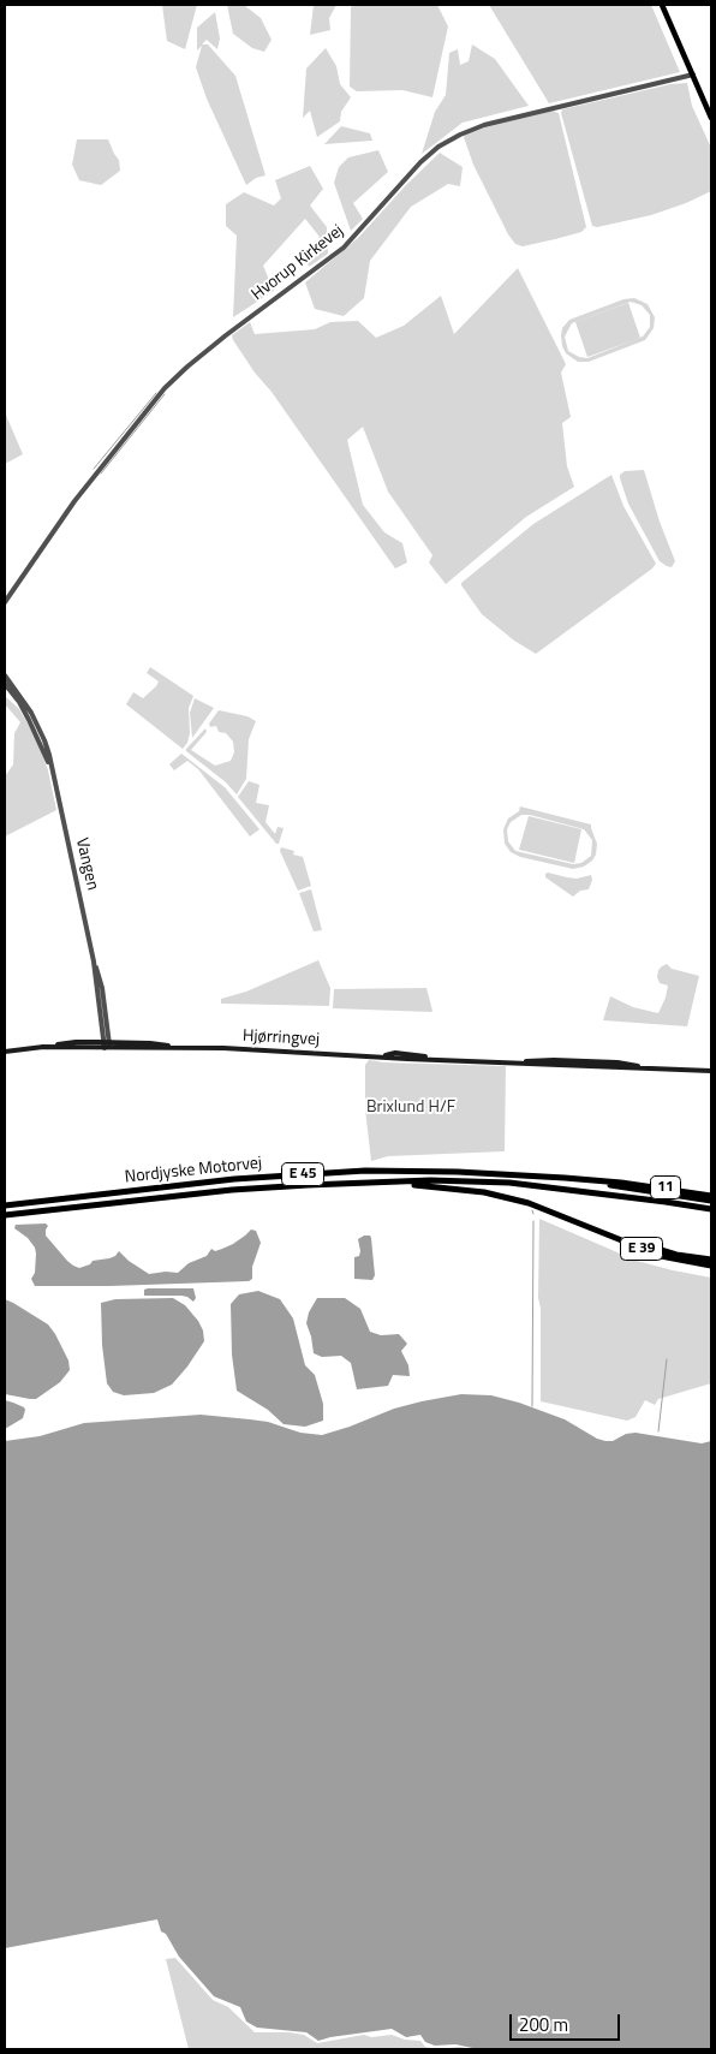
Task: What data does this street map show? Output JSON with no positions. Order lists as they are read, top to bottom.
{
  "streets": {
    "highway": [
      "Nordjyske Motorvej",
      "E 45",
      "11",
      "E 39"
    ],
    "main road": ["Hjørringvej"],
    "street": ["Hvorup Kirkevej", "Vangen"]
  },
  "crossings": [
    ["Vangen", "Hjørringvej"],
    ["Nordjyske Motorvej", "E 45"],
    ["Nordjyske Motorvej", "11"],
    ["Nordjyske Motorvej", "E 39"],
    ["E 45", "11"],
    ["E 45", "E 39"]
  ],
  "parks": ["Brixlund H/F"],
  "scale_bar": "200 m"
}
